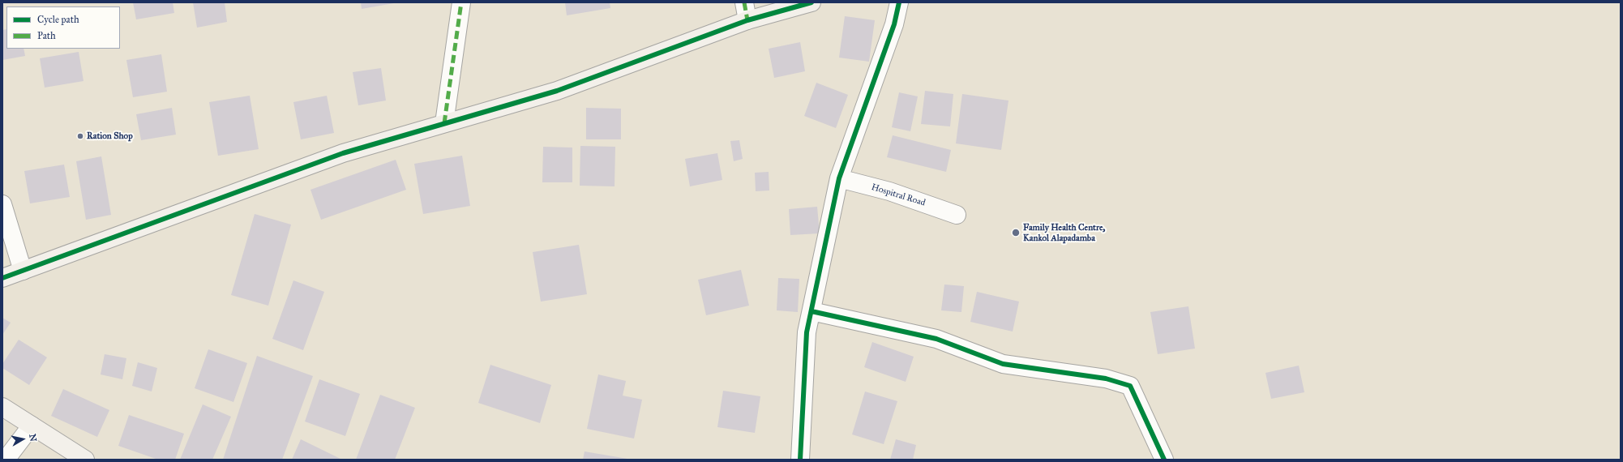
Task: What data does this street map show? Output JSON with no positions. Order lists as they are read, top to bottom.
{
  "streets": {
    "street": ["Hospitral Road"]
  },
  "places": ["Ration Shop", "Family Health Centre, Kankol Alapadamba"],
  "legend": ["Cycle path", "Path"],
  "north": "right"
}
